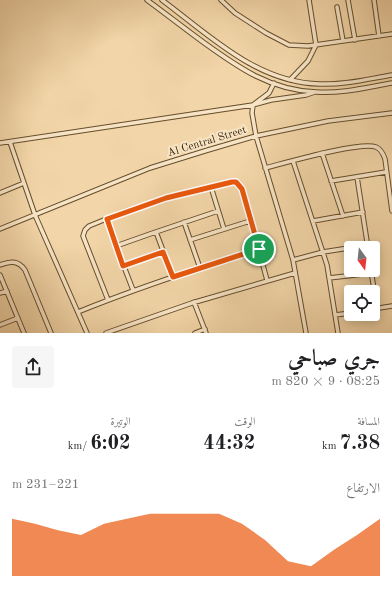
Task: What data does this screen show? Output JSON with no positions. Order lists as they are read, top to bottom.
{
  "streets": {
    "street": ["Al Central Street"]
  },
  "north": "bottom",
  "page": {
    "heading": ["جري صباحي", "08:25 · 9 × 820 m"],
    "stats": [
      ["المسافة", "7.38 km"],
      ["الوقت", "44:32"],
      ["الوتيرة", "6:02 /km"]
    ],
    "chart": ["الارتفاع", "221–231 m"]
  }
}
